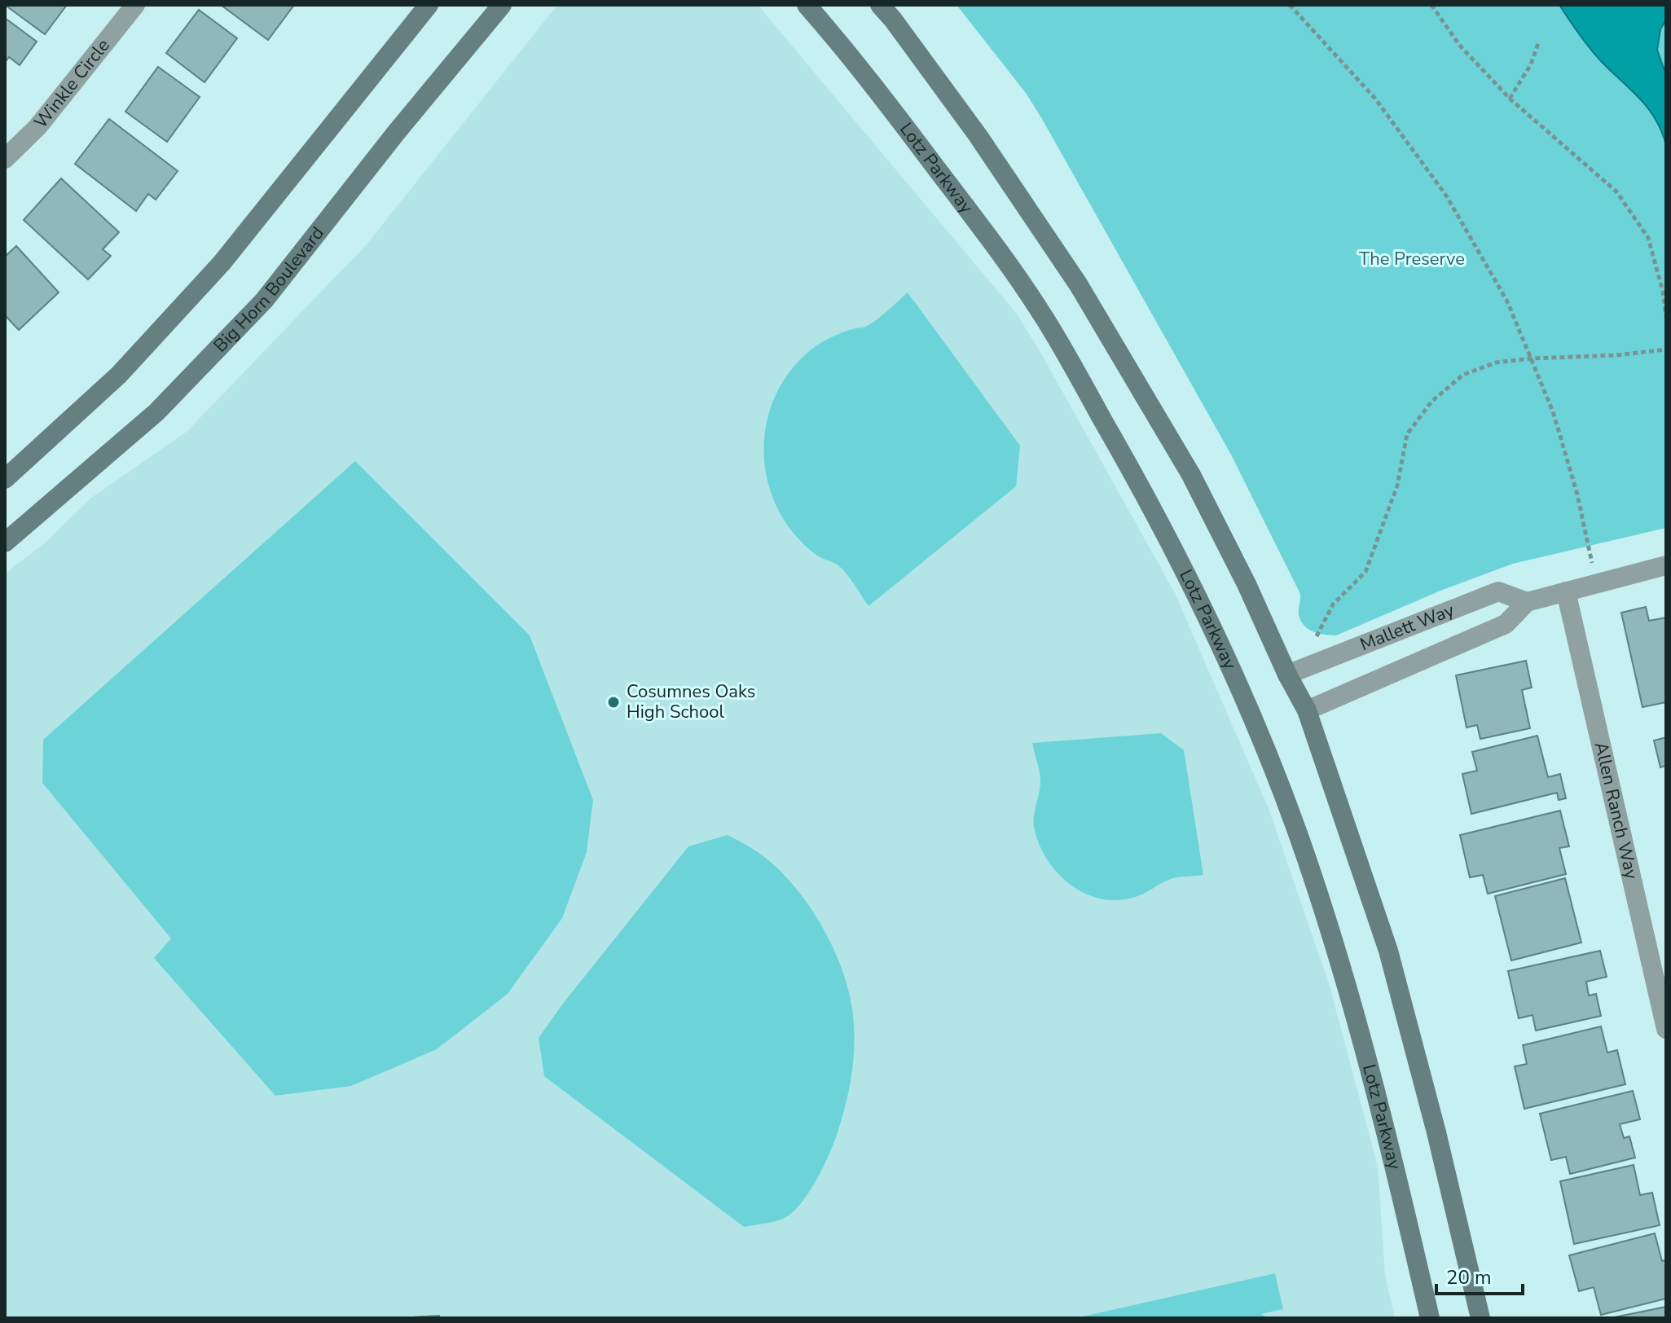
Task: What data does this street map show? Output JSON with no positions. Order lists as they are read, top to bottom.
{
  "streets": {
    "street": [
      "Winkle Circle",
      "Lotz Parkway",
      "Big Horn Boulevard",
      "Mallett Way",
      "Allen Ranch Way"
    ]
  },
  "crossings": [
    ["Mallett Way", "Allen Ranch Way"]
  ],
  "parks": ["The Preserve"],
  "places": ["Cosumnes Oaks High School"],
  "scale_bar": "20 m"
}
